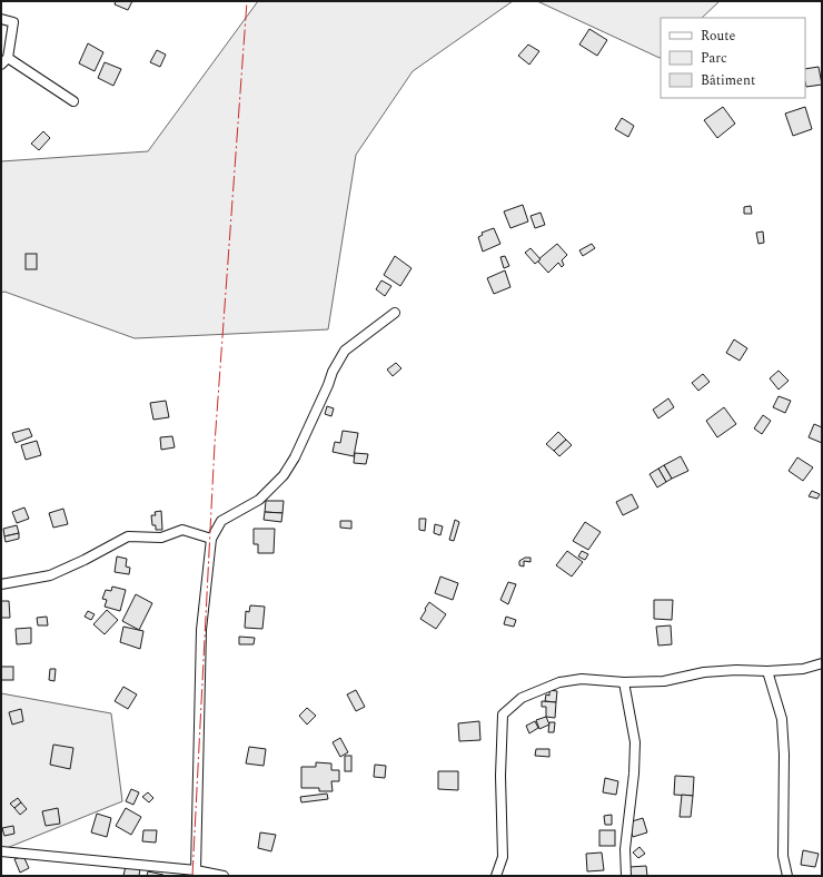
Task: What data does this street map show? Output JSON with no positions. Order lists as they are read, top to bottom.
{
  "legend": ["Route", "Parc", "Bâtiment"]
}
